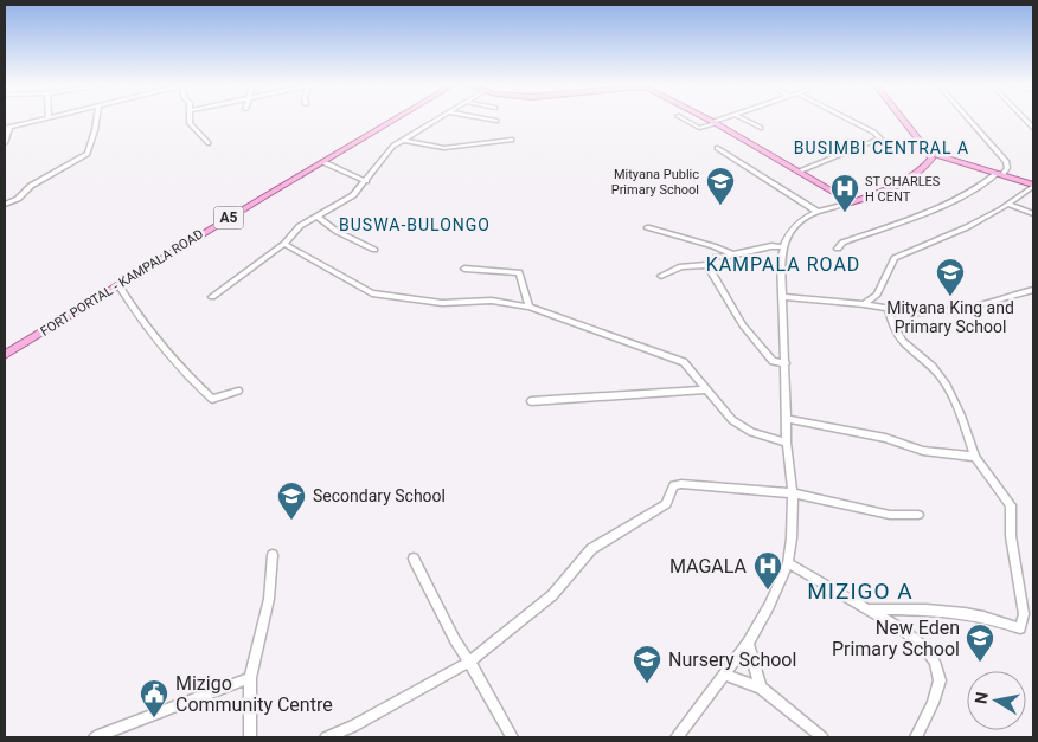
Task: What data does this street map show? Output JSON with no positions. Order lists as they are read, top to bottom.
{
  "streets": {
    "main road": ["A5", "FORT PORTAL - KAMPALA ROAD"]
  },
  "districts": [
    "BUSIMBI CENTRAL A",
    "BUSWA-BULONGO",
    "KAMPALA ROAD",
    "MIZIGO A"
  ],
  "places": {
    "school or university": [
      "Mityana Public Primary School",
      "Mityana King and Primary School",
      "Secondary School",
      "New Eden Primary School",
      "Nursery School"
    ],
    "hospital": ["ST CHARLES H CENT", "MAGALA"],
    "public building": ["Mizigo Community Centre"]
  },
  "north": "left"
}
